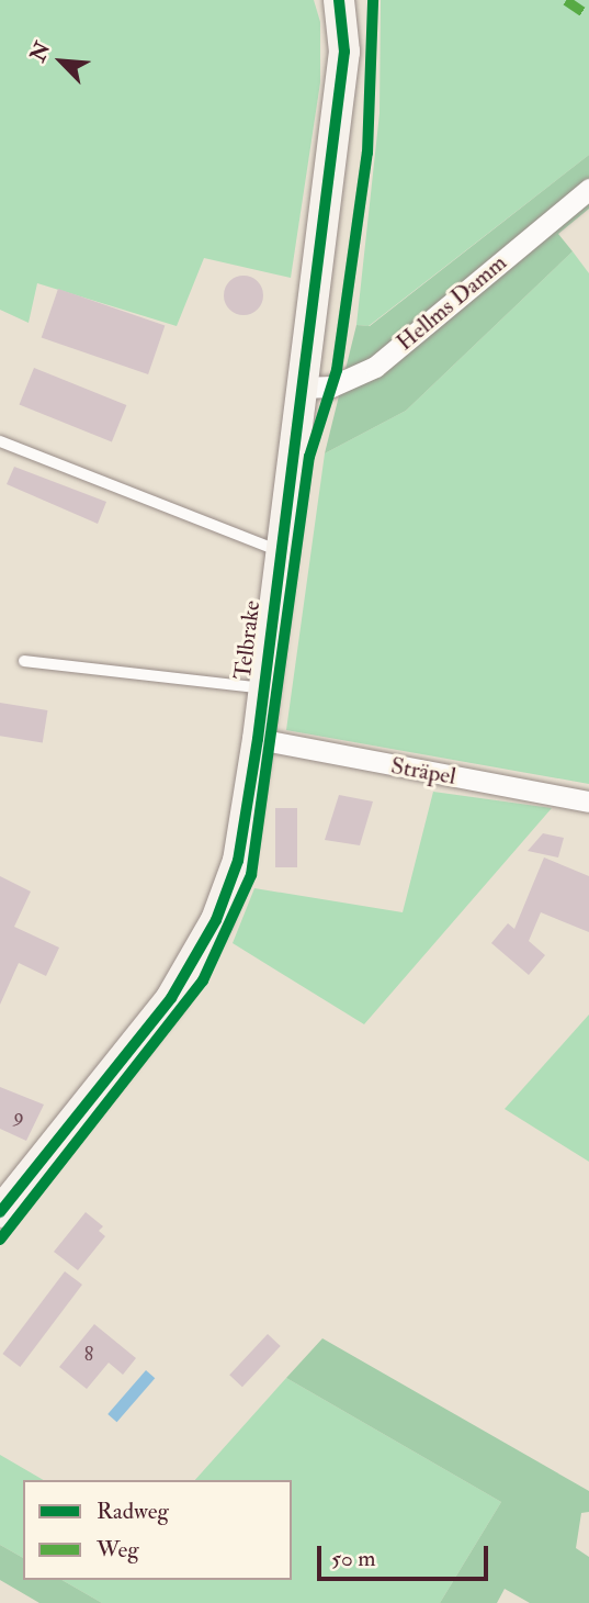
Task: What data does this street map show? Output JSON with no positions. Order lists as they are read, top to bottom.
{
  "streets": {
    "street": ["Hellms Damm", "Telbrake", "Sträpel"]
  },
  "crossings": [
    ["Hellms Damm", "Telbrake"],
    ["Telbrake", "Sträpel"]
  ],
  "house_numbers": ["9", "8"],
  "legend": ["Radweg", "Weg"],
  "scale_bar": "50 m",
  "north": "top left"
}
